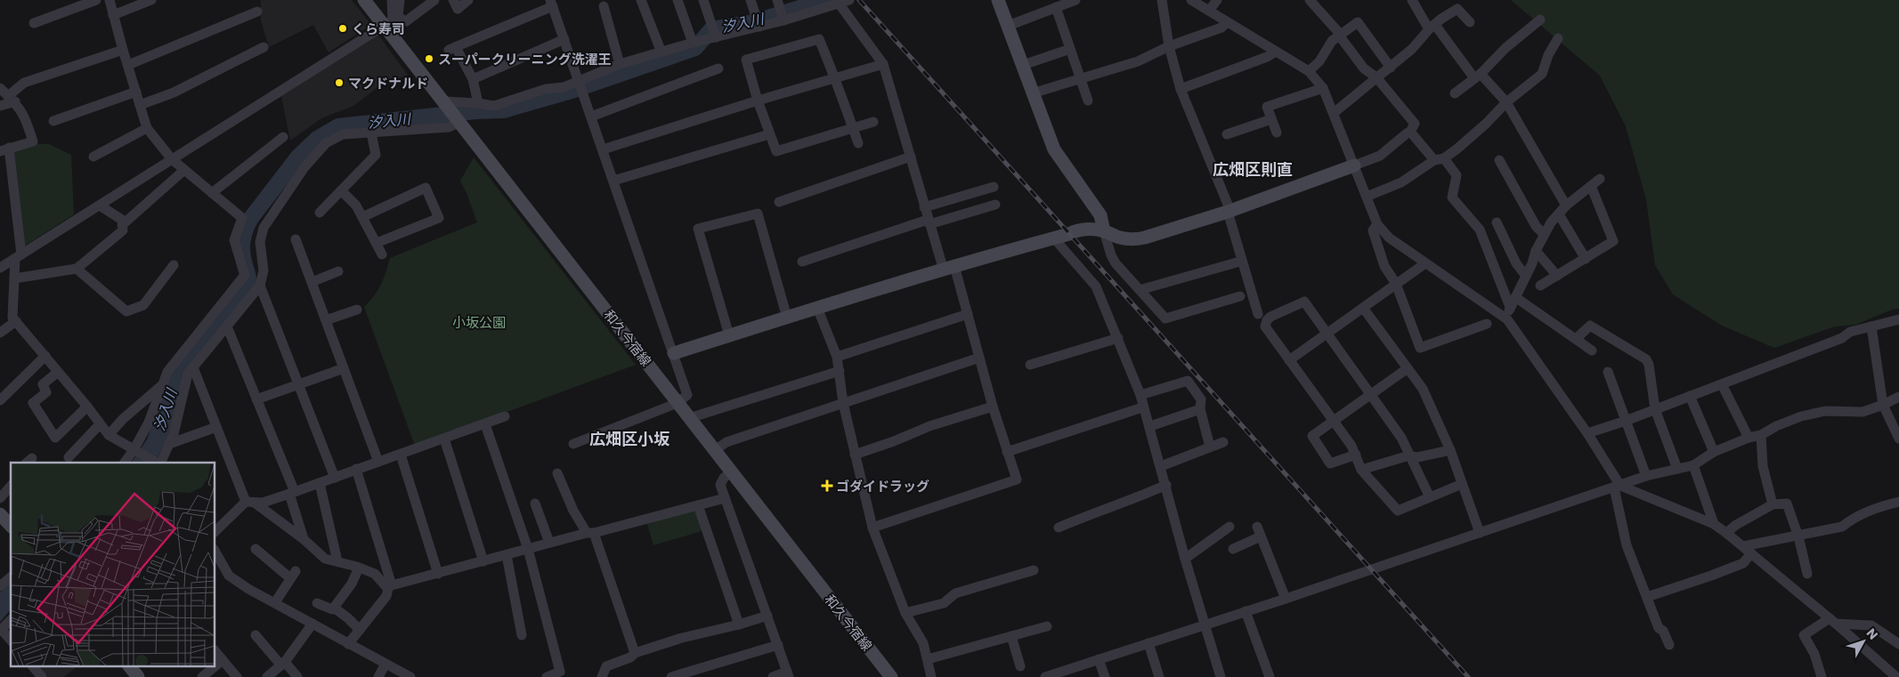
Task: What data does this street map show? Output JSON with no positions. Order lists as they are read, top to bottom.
{
  "streets": {
    "street": ["和久今宿線"]
  },
  "districts": ["広畑区則直", "広畑区小坂"],
  "water": ["汐入川"],
  "parks": ["小坂公園"],
  "places": {
    "other": ["くら寿司", "スーパークリーニング洗濯王", "マクドナルド"],
    "health": ["ゴダイドラッグ"]
  },
  "north": "top right"
}
